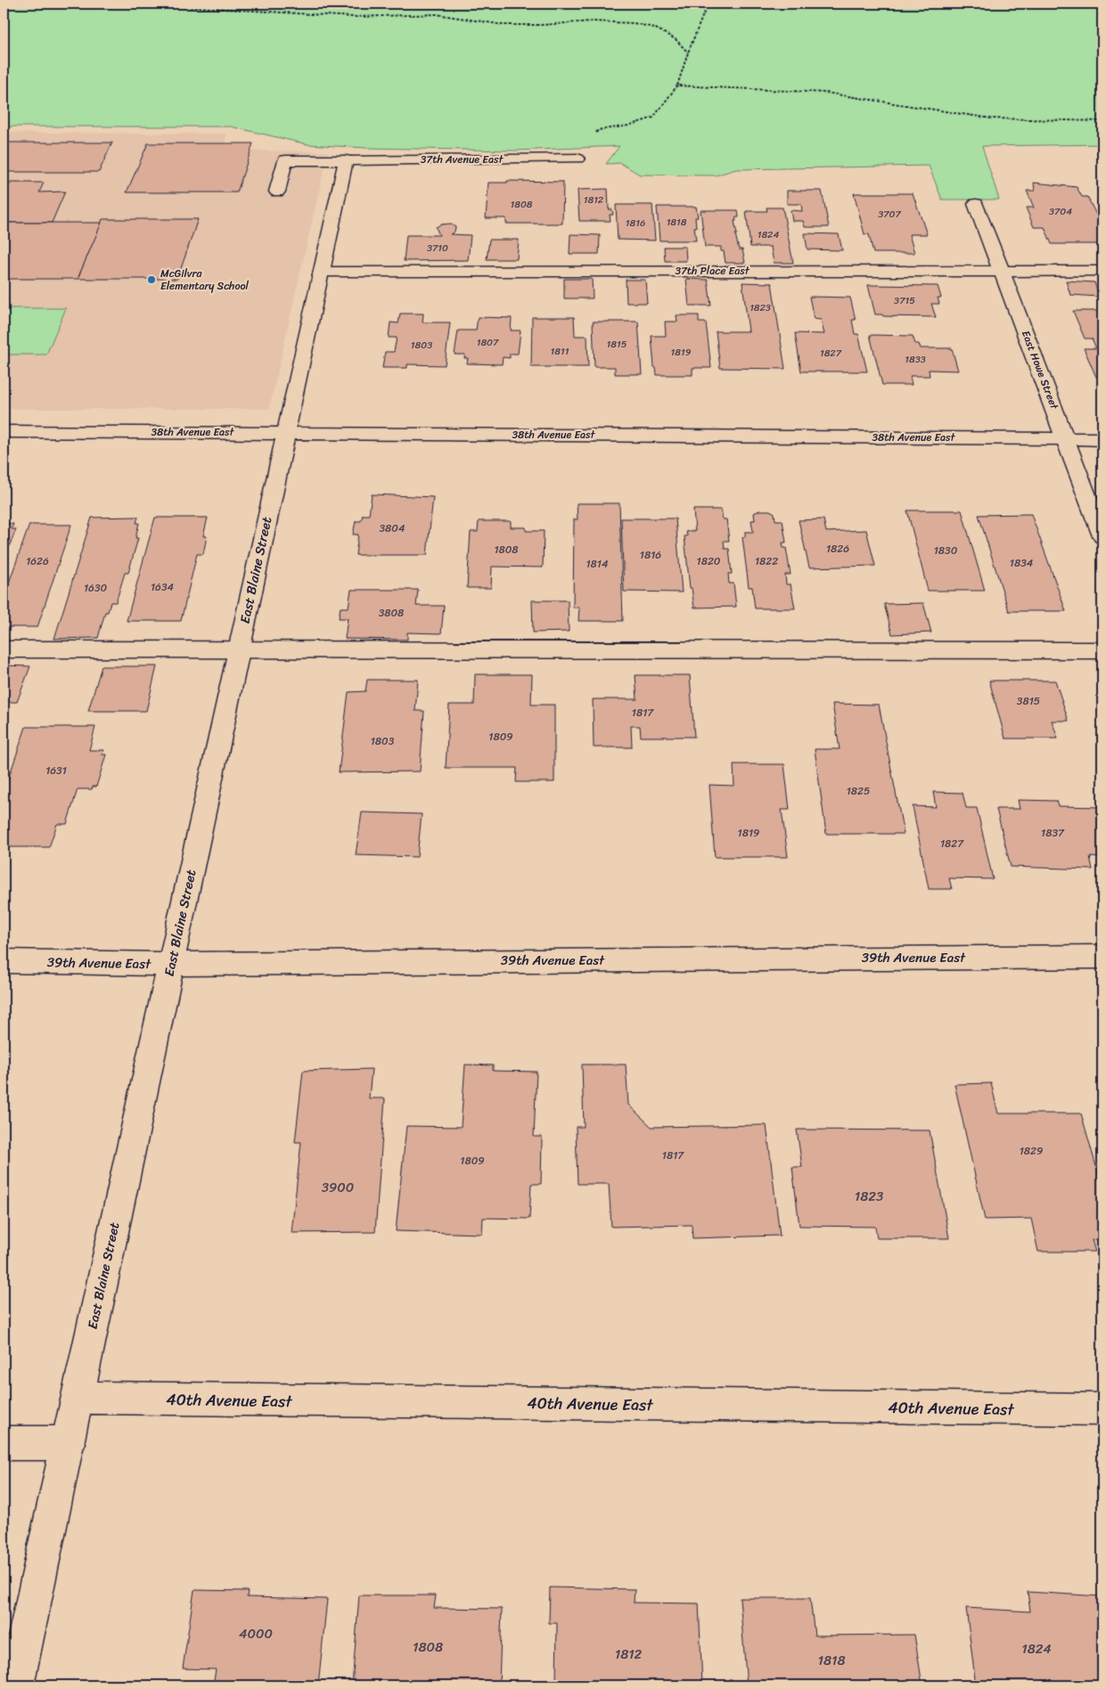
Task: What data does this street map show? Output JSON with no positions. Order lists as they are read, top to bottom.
{
  "streets": {
    "street": [
      "37th Avenue East",
      "37th Place East",
      "East Howe Street",
      "38th Avenue East",
      "East Blaine Street",
      "39th Avenue East",
      "40th Avenue East"
    ]
  },
  "crossings": [
    ["37th Avenue East", "East Blaine Street"],
    ["37th Place East", "East Howe Street"],
    ["37th Place East", "East Blaine Street"],
    ["East Howe Street", "38th Avenue East"],
    ["38th Avenue East", "East Blaine Street"],
    ["East Blaine Street", "39th Avenue East"],
    ["East Blaine Street", "40th Avenue East"]
  ],
  "places": ["McGilvra Elementary School"],
  "house_numbers": [
    "1812",
    "1808",
    "3704",
    "3707",
    "1818",
    "1816",
    "1824",
    "3710",
    "3715",
    "1823",
    "1807",
    "1815",
    "1803",
    "1811",
    "1819",
    "1827",
    "1833",
    "3804",
    "1826",
    "1808",
    "1830",
    "1816",
    "1626",
    "1820",
    "1822",
    "1834",
    "1814",
    "1634",
    "1630",
    "3808",
    "3815",
    "1817",
    "1809",
    "1803",
    "1631",
    "1825",
    "1819",
    "1837",
    "1827",
    "1829",
    "1817",
    "1809",
    "3900",
    "1823",
    "4000",
    "1808",
    "1824",
    "1812",
    "1818"
  ]
}
